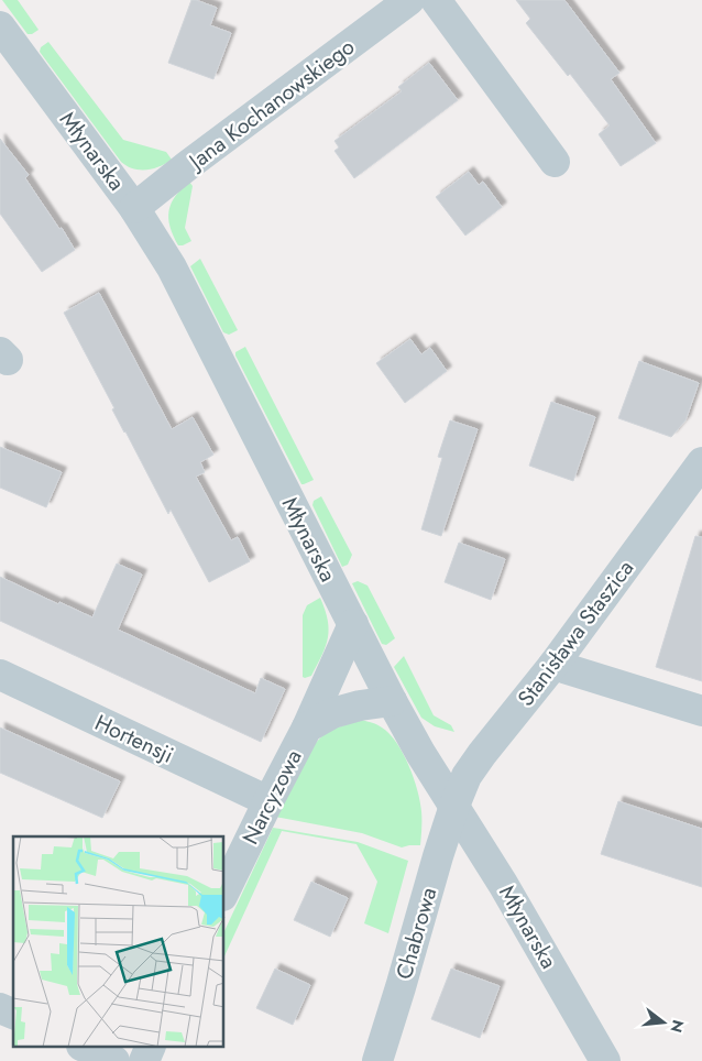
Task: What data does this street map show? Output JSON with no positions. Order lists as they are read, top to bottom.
{
  "streets": {
    "street": [
      "Jana Kochanowskiego",
      "Młynarska",
      "Stanisława Staszica",
      "Hortensji",
      "Narcyzowa",
      "Chabrowa"
    ]
  },
  "crossings": [
    ["Jana Kochanowskiego", "Młynarska"],
    ["Młynarska", "Stanisława Staszica"],
    ["Młynarska", "Narcyzowa"],
    ["Młynarska", "Chabrowa"],
    ["Stanisława Staszica", "Chabrowa"],
    ["Hortensji", "Narcyzowa"]
  ],
  "north": "right"
}
